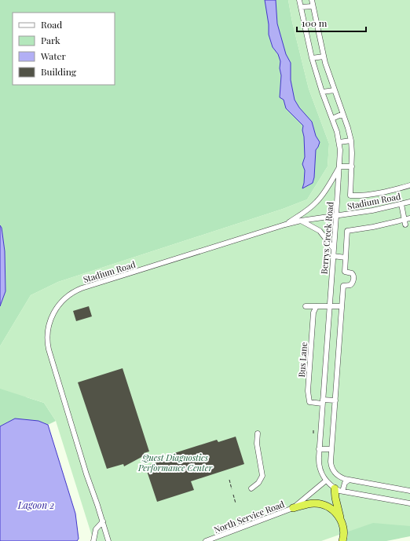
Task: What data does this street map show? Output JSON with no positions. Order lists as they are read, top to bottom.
{
  "streets": {
    "street": [
      "Stadium Road",
      "Berrys Creek Road",
      "Bus Lane",
      "North Service Road"
    ]
  },
  "crossings": [
    ["Stadium Road", "Berrys Creek Road"],
    ["Berrys Creek Road", "Bus Lane"],
    ["Berrys Creek Road", "North Service Road"]
  ],
  "water": ["Lagoon 2"],
  "parks": ["Quest Diagnostics Performance Center"],
  "legend": [
    "Road",
    "Park",
    "Water",
    "Building"
  ],
  "scale_bar": "100 m"
}
